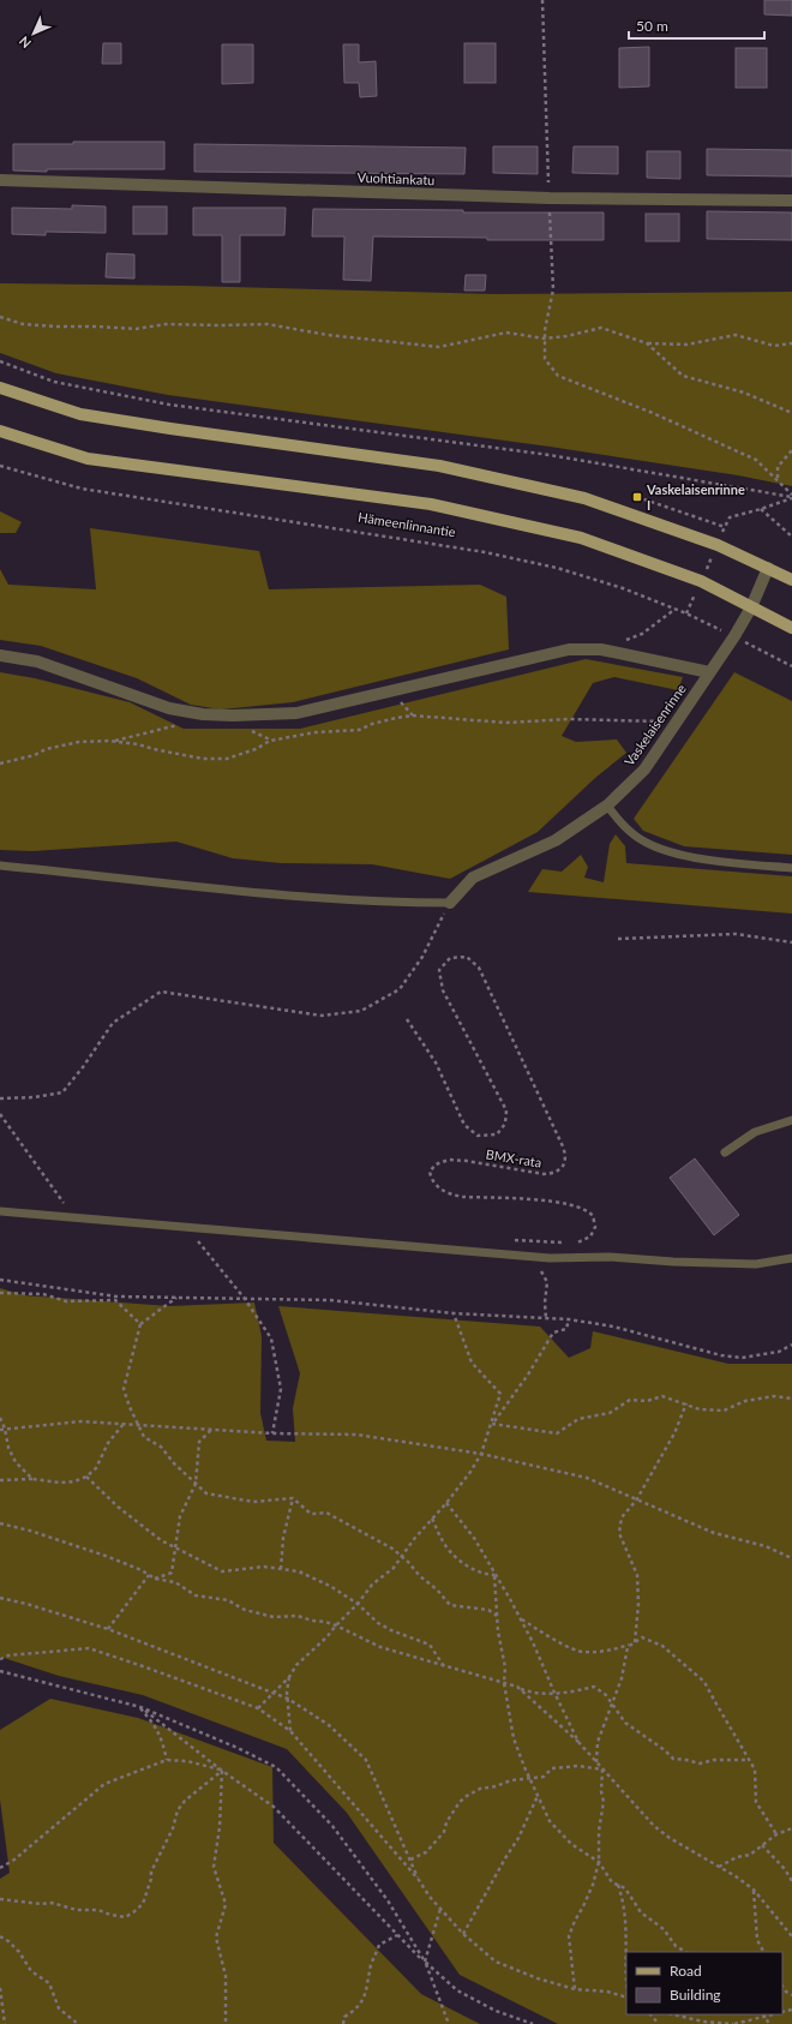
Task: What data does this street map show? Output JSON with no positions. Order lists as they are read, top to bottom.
{
  "streets": {
    "main road": ["Hämeenlinnantie"],
    "street": ["Vuohtiankatu", "Vaskelaisenrinne"],
    "path": ["BMX-rata"]
  },
  "crossings": [
    ["Hämeenlinnantie", "Vaskelaisenrinne"]
  ],
  "places": {
    "transit": ["Vaskelaisenrinne I"]
  },
  "legend": ["Road", "Building"],
  "scale_bar": "50 m",
  "north": "bottom left"
}
